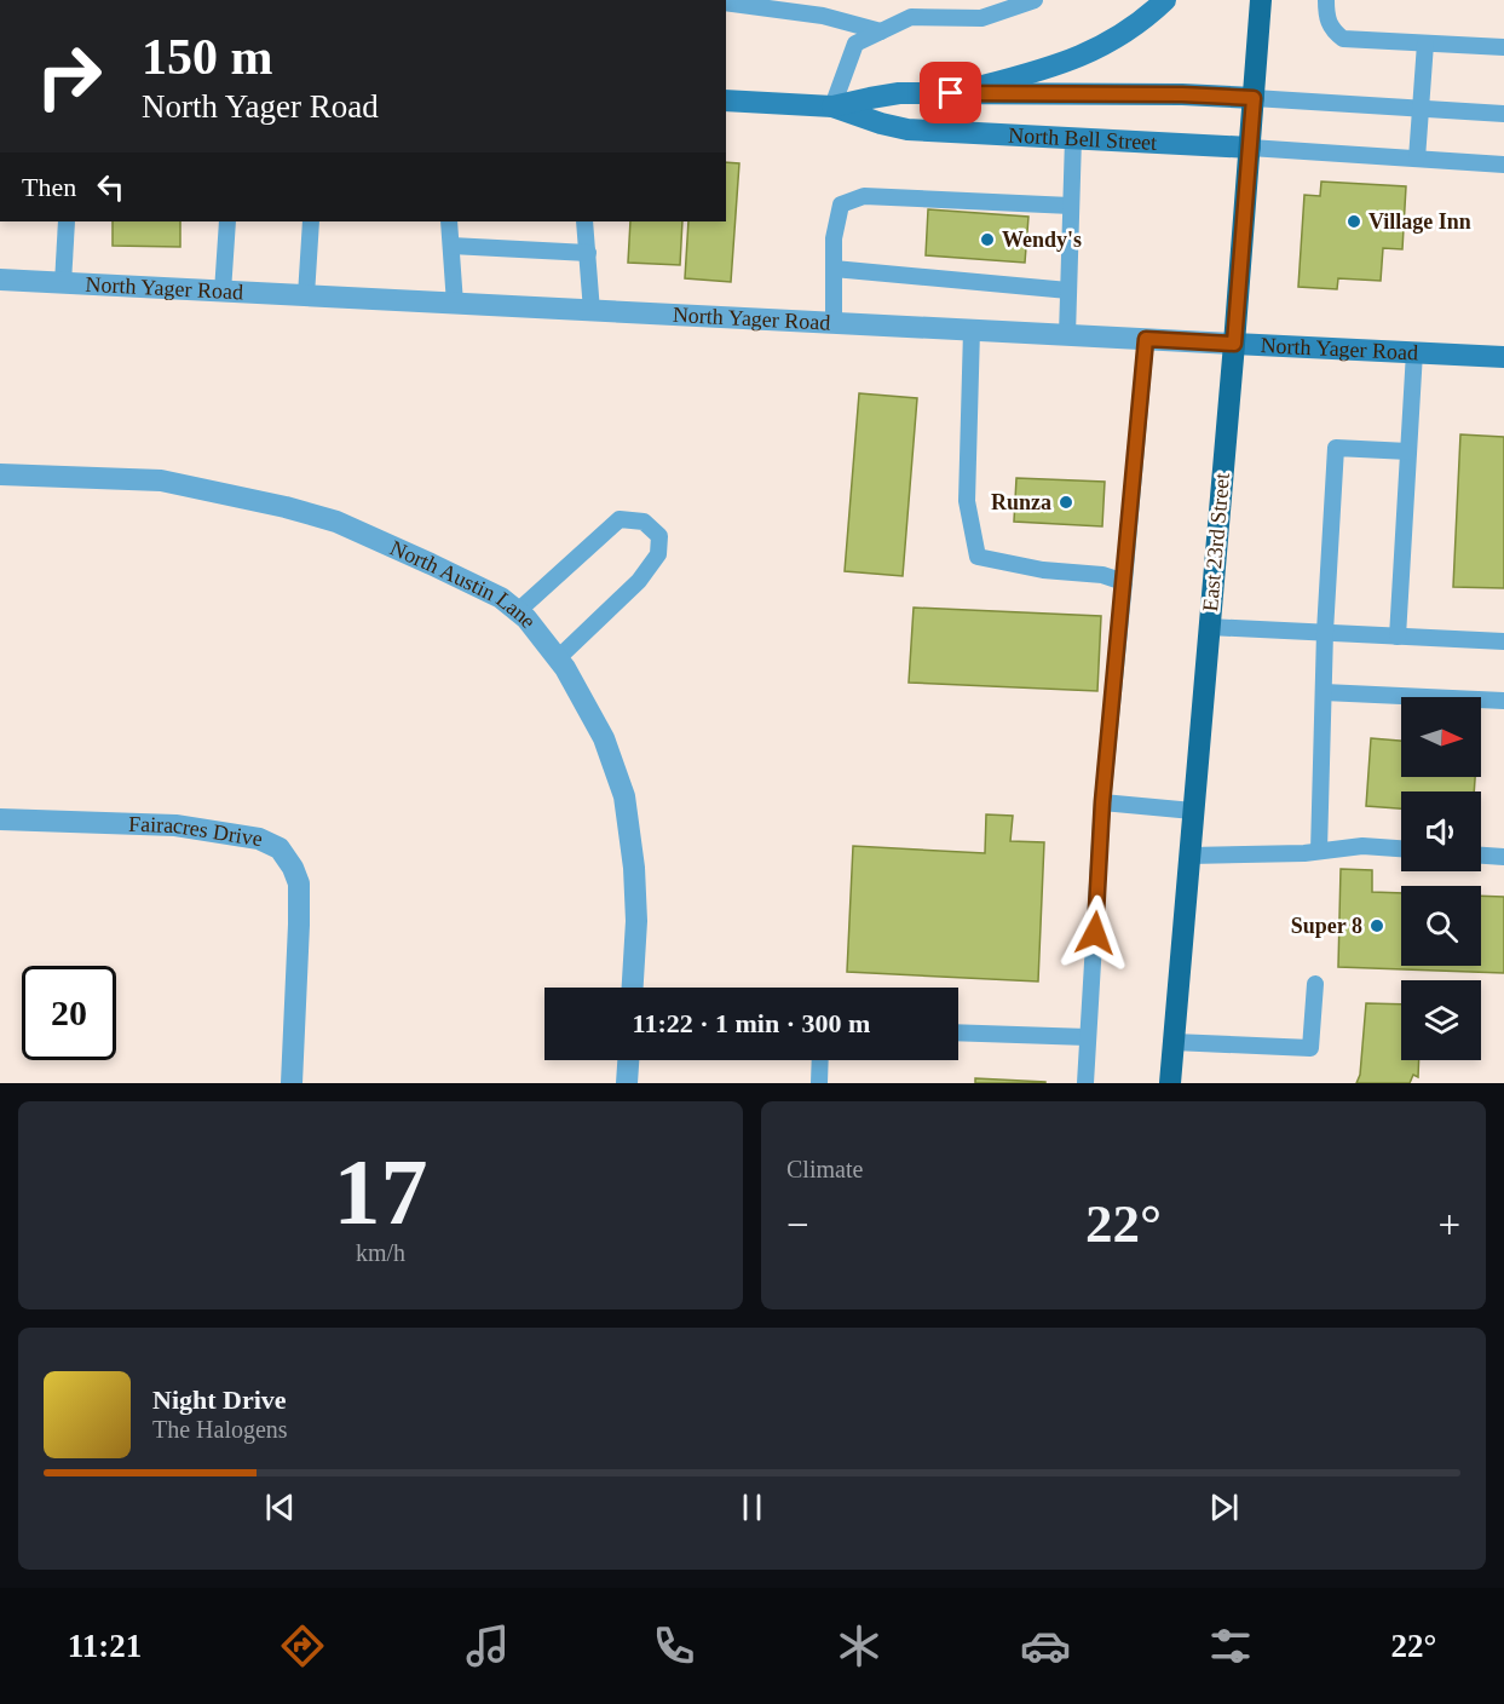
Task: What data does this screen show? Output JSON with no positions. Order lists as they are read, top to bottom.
{
  "streets": {
    "main road": ["North Bell Street", "North Yager Road", "East 23rd Street"],
    "street": ["North Austin Lane", "Fairacres Drive"]
  },
  "crossings": [
    ["North Bell Street", "East 23rd Street"],
    ["North Yager Road", "East 23rd Street"]
  ],
  "places": [
    "Village Inn",
    "Wendy's",
    "Runza",
    "Super 8"
  ],
  "north": "right",
  "page": {
    "turn": ["150 m", "North Yager Road"],
    "then": "Then",
    "limit": "20",
    "trip": "11:22 · 1 min · 300 m",
    "tile": [
      ["17", "km/h"],
      "Climate"
    ],
    "heat": ["−", "22°", "+"],
    "song": ["Night Drive", "The Halogens"],
    "tabs": ["11:21", "22°"]
  }
}
